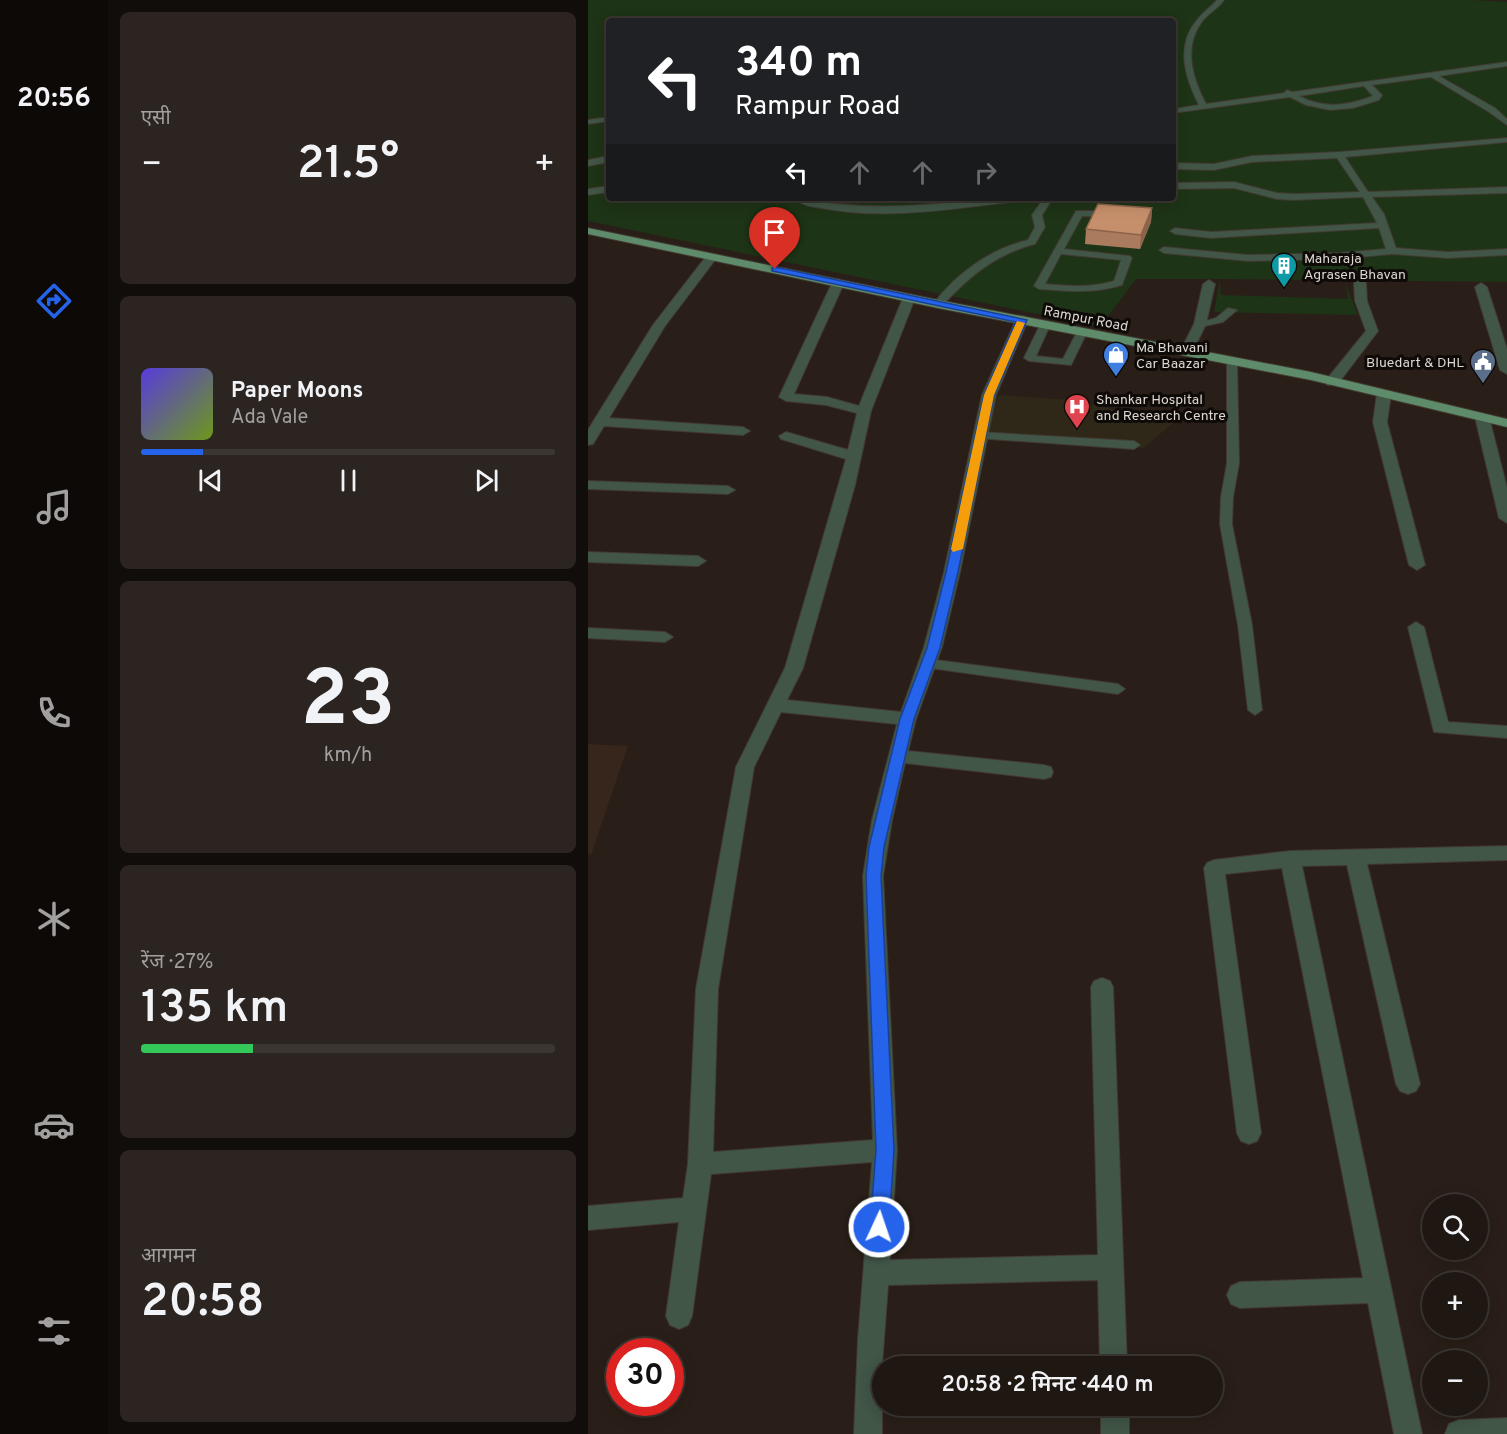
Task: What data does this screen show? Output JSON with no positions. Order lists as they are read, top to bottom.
{
  "streets": {
    "main road": ["Rampur Road"]
  },
  "places": {
    "building": ["Maharaja Agrasen Bhavan"],
    "shop": ["Ma Bhavani Car Baazar"],
    "public building": ["Bluedart & DHL"],
    "hospital": ["Shankar Hospital and Research Centre"]
  },
  "page": {
    "tabs": "20:56",
    "tile": [
      "एसी",
      ["23", "km/h"],
      ["रेंज · 27%", "135 km"],
      ["आगमन", "20:58"]
    ],
    "turn": ["340 m", "Rampur Road"],
    "heat": ["−", "21.5°", "+"],
    "song": ["Paper Moons", "Ada Vale"],
    "map_buttons": ["+", "−"],
    "limit": "30",
    "trip": "20:58 · 2 मिनट · 440 m"
  }
}
